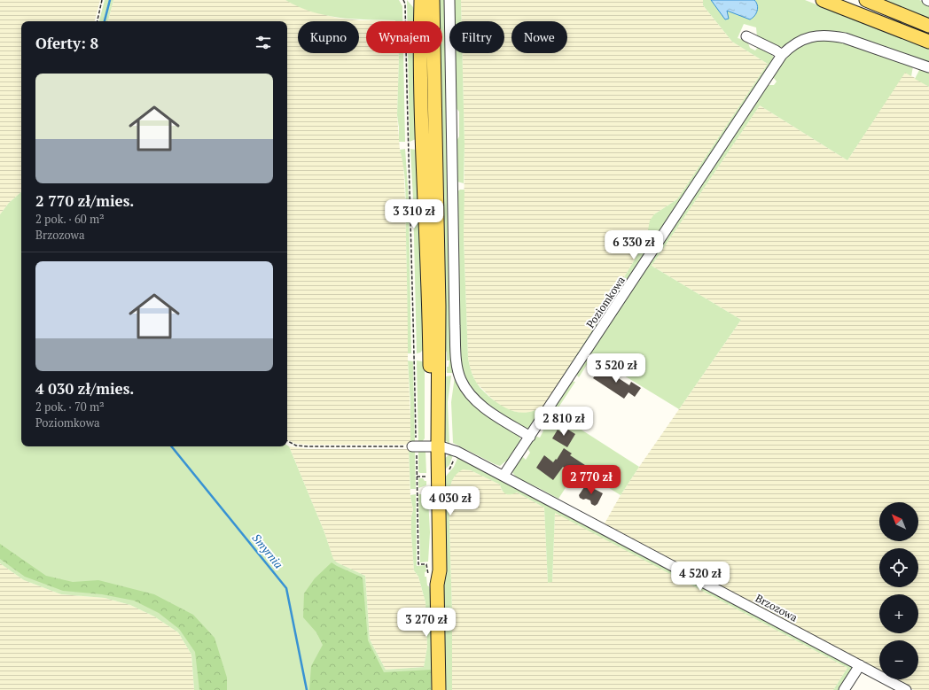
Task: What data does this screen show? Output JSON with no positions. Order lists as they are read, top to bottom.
{
  "streets": {
    "street": ["Poziomkowa", "Brzozowa"]
  },
  "crossings": [
    ["Poziomkowa", "Brzozowa"]
  ],
  "water": ["Smyrnia"],
  "north": "top left",
  "page": {
    "chip": [
      "Kupno",
      "Wynajem",
      "Filtry",
      "Nowe"
    ],
    "heading": "Oferty: 8",
    "list": [
      {
        "name": "2 770 zł/mies.",
        "note": "2 pok. · 60 m² · Brzozowa"
      },
      {
        "name": "4 030 zł/mies.",
        "note": "2 pok. · 70 m² · Poziomkowa"
      }
    ],
    "price": [
      "3 310 zł",
      "6 330 zł",
      "3 520 zł",
      "2 810 zł",
      "2 770 zł",
      "4 030 zł",
      "4 520 zł",
      "3 270 zł"
    ],
    "map_buttons": ["+", "−"]
  }
}
